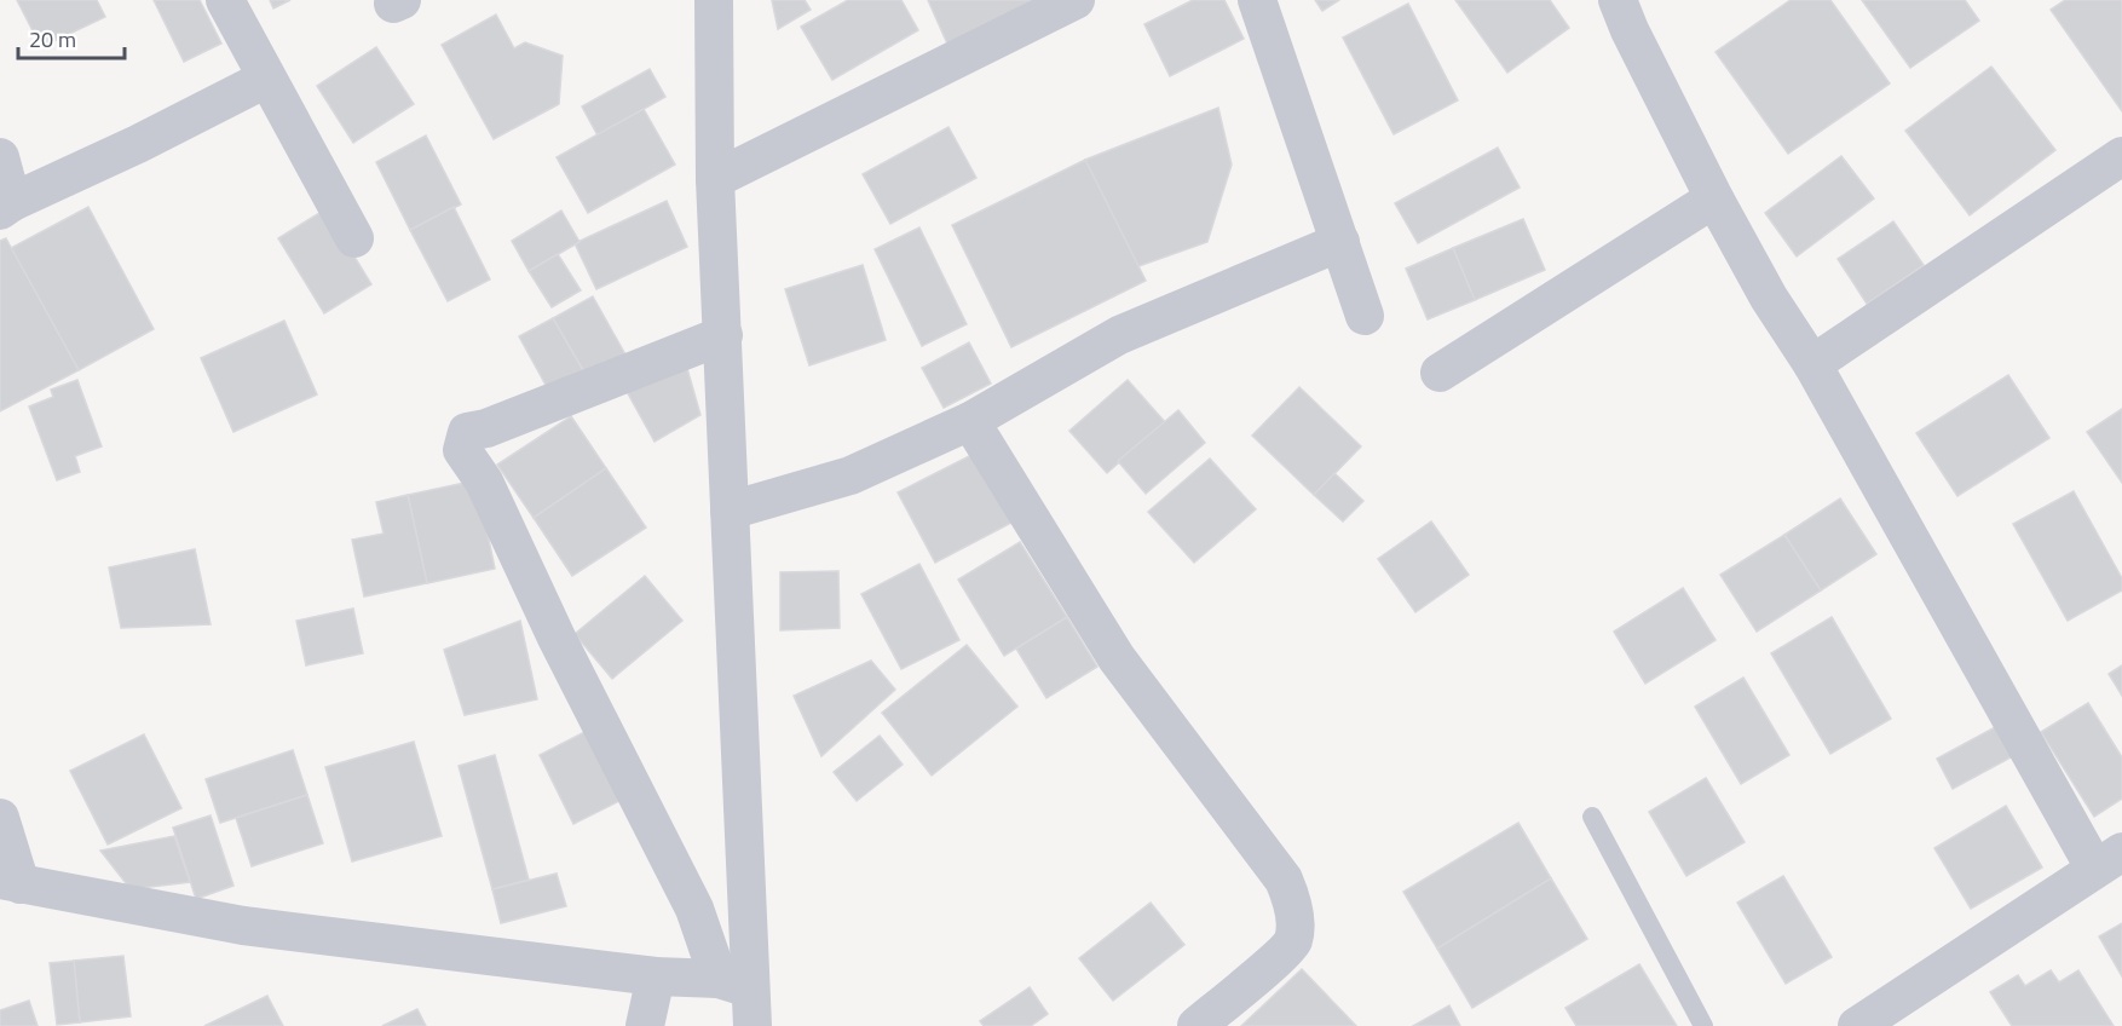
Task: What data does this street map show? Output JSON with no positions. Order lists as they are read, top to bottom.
{
  "scale_bar": "20 m"
}
